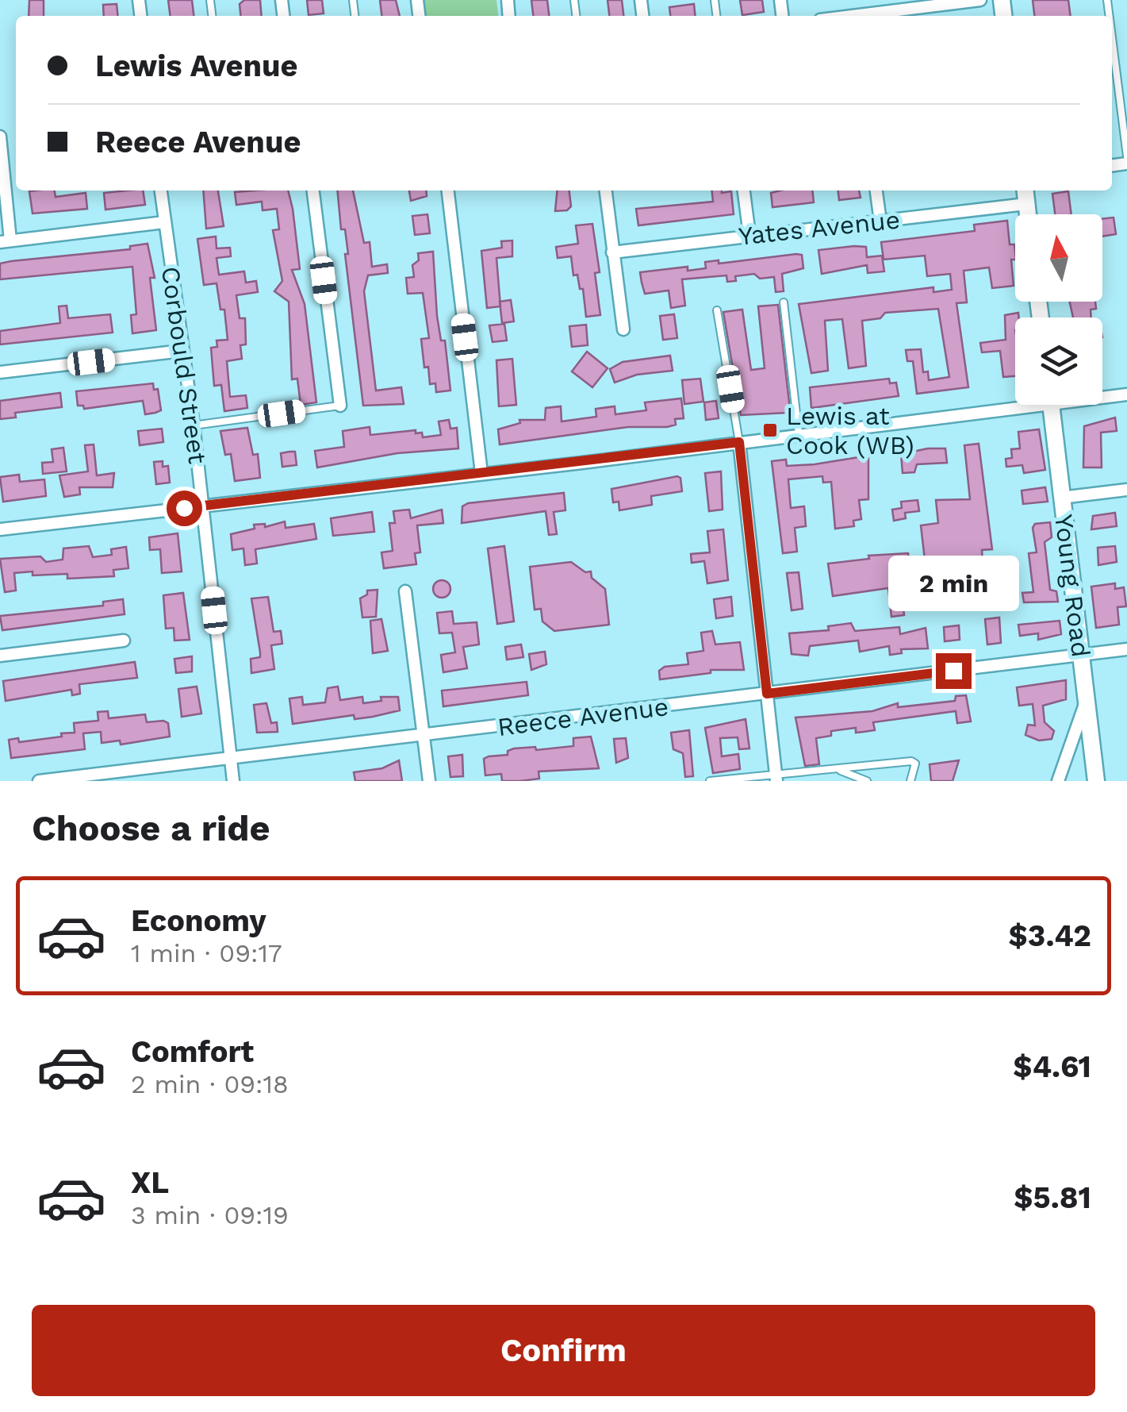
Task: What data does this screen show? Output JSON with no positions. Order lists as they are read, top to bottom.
{
  "streets": {
    "street": [
      "Yates Avenue",
      "Corbould Street",
      "Young Road",
      "Reece Avenue"
    ]
  },
  "crossings": [
    ["Corbould Street", "Reece Avenue"],
    ["Young Road", "Reece Avenue"]
  ],
  "places": {
    "transit": ["Lewis at Cook (WB)"]
  },
  "north": "top",
  "page": {
    "banner": ["Lewis Avenue", "Reece Avenue"],
    "bubble": "2 min",
    "heading": "Choose a ride",
    "list": [
      {
        "name": "Economy",
        "note": "1 min · 09:17",
        "value": "$3.42"
      },
      {
        "name": "Comfort",
        "note": "2 min · 09:18",
        "value": "$4.61"
      },
      {
        "name": "XL",
        "note": "3 min · 09:19",
        "value": "$5.81"
      }
    ],
    "buttons": "Confirm"
  }
}
